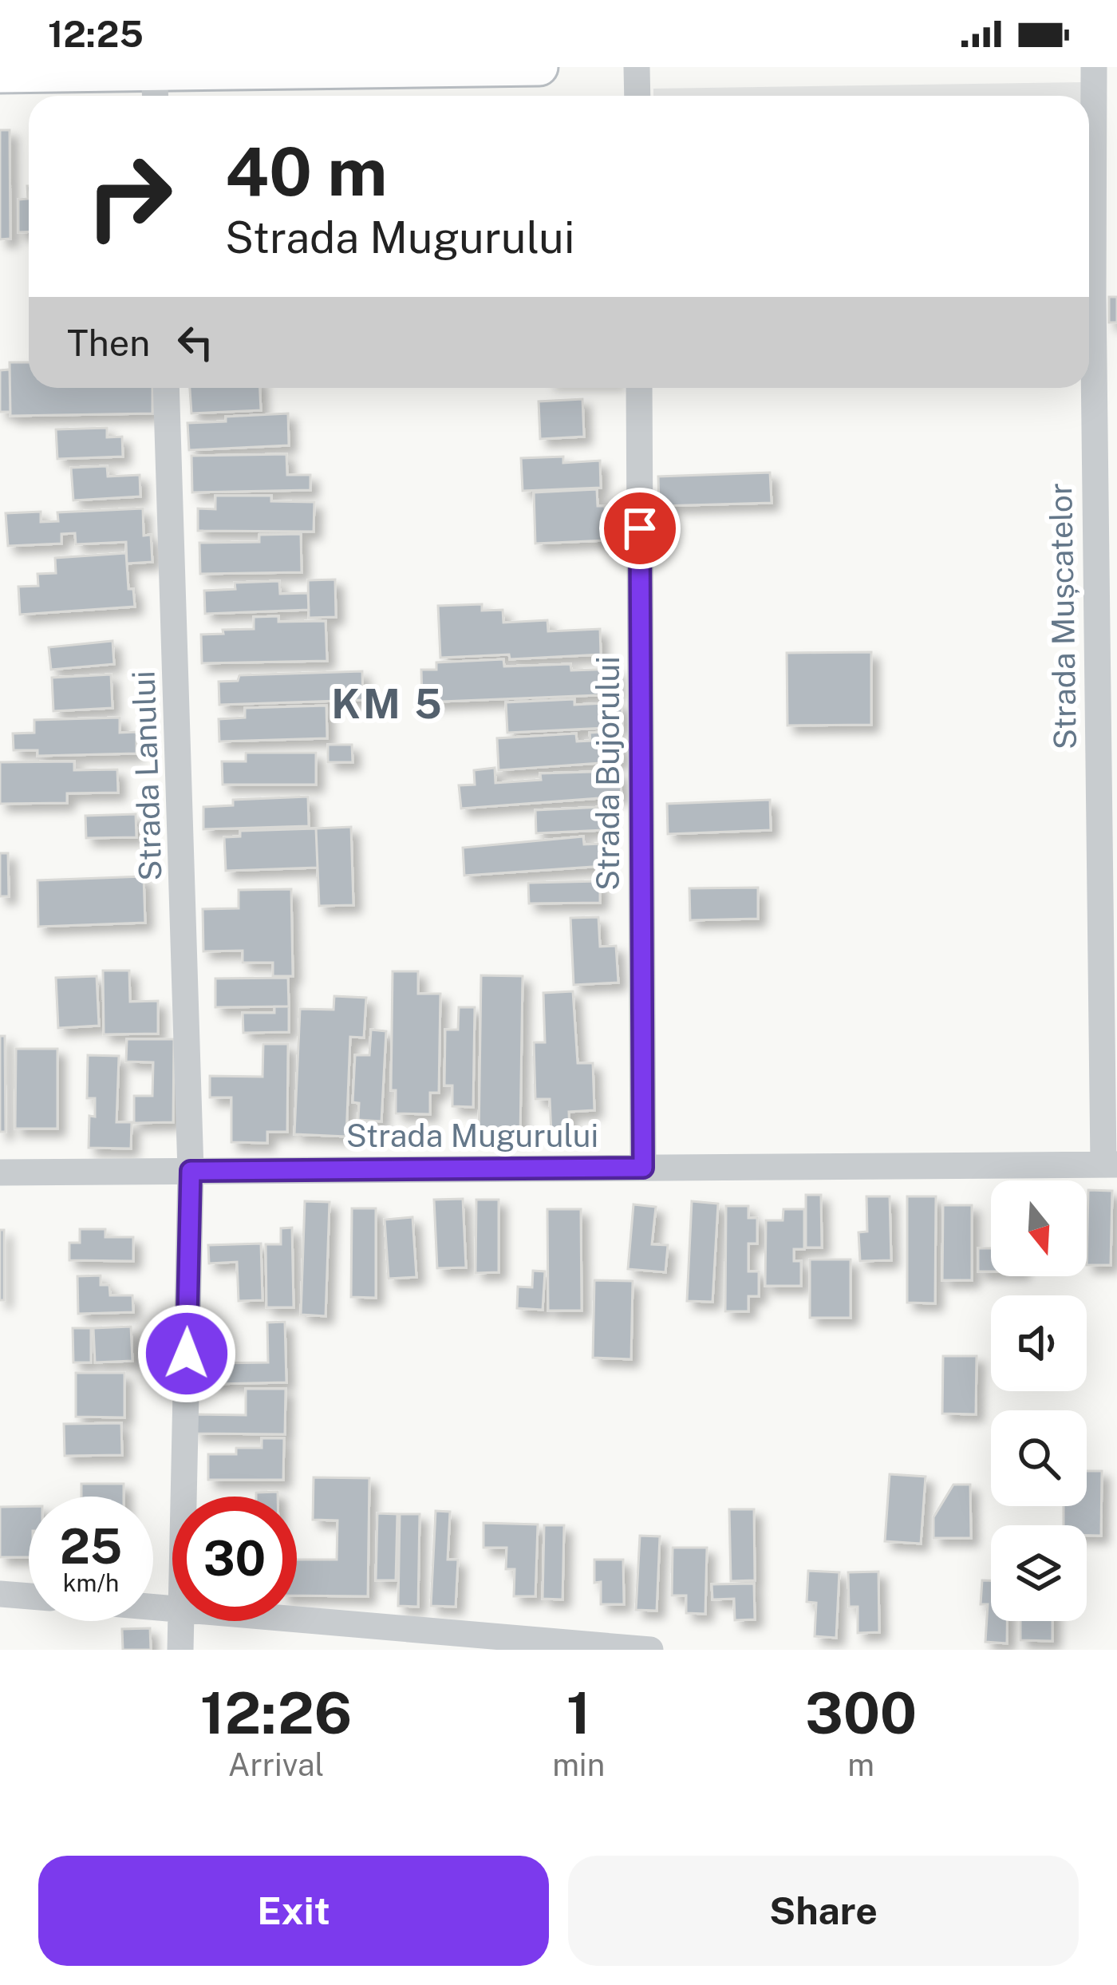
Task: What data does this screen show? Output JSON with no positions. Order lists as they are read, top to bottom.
{
  "streets": {
    "street": [
      "Strada Mușcatelor",
      "Strada Bujorului",
      "Strada Lanului",
      "Strada Mugurului"
    ]
  },
  "crossings": [
    ["Strada Mușcatelor", "Strada Mugurului"],
    ["Strada Bujorului", "Strada Mugurului"],
    ["Strada Lanului", "Strada Mugurului"]
  ],
  "districts": ["KM 5"],
  "north": "bottom",
  "page": {
    "status": "12:25",
    "turn": ["40 m", "Strada Mugurului"],
    "then": "Then",
    "speed": "25 km/h",
    "limit": "30",
    "eta": [
      "12:26",
      "Arrival",
      "1",
      "min",
      "300",
      "m"
    ],
    "buttons": ["Exit", "Share"]
  }
}
